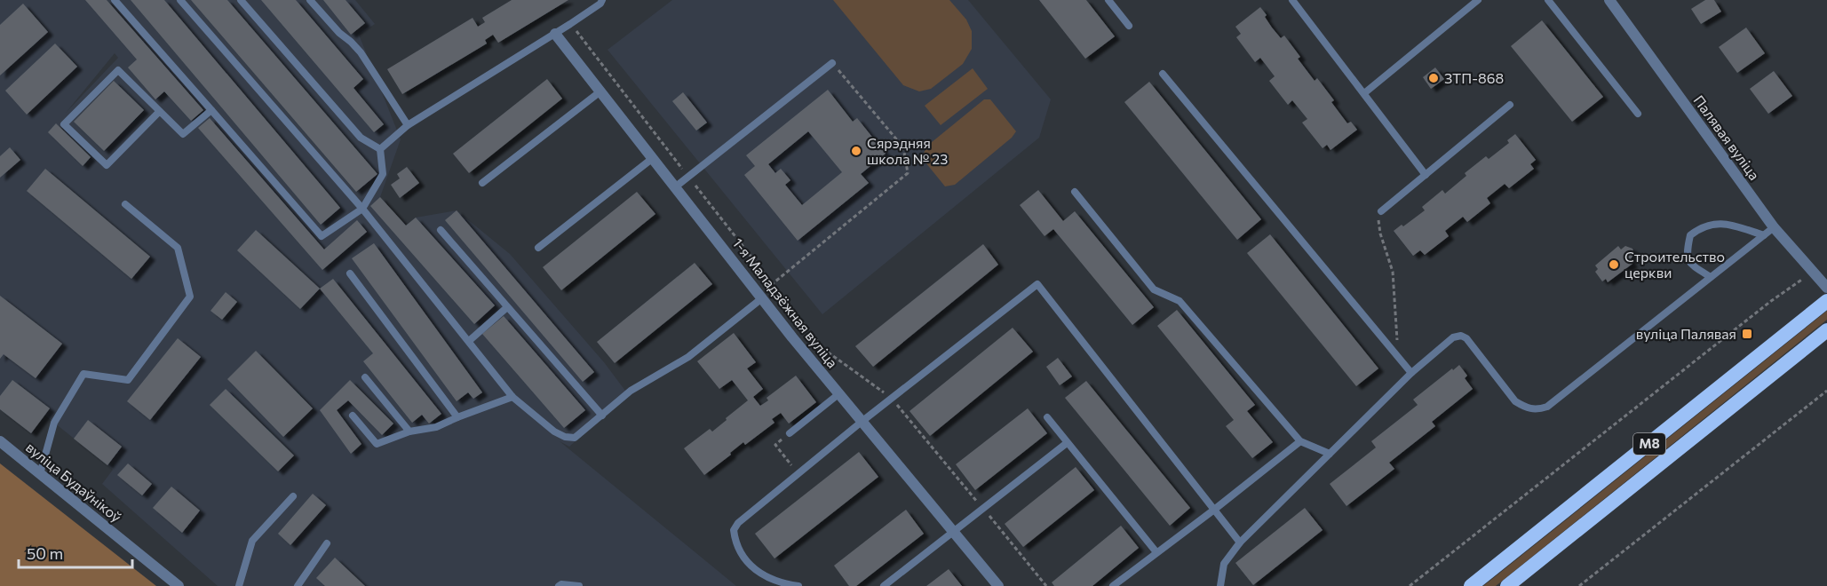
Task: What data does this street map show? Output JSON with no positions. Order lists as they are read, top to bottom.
{
  "streets": {
    "highway": ["М8"],
    "street": ["Палявая вуліца", "1-я Маладзёжная вуліца", "вуліца Будаўнікоў"]
  },
  "places": {
    "other": ["ЗТП-868", "Сярэдняя школа № 23", "Строительство церкви"],
    "transit": ["вуліца Палявая"]
  },
  "scale_bar": "50 m"
}
